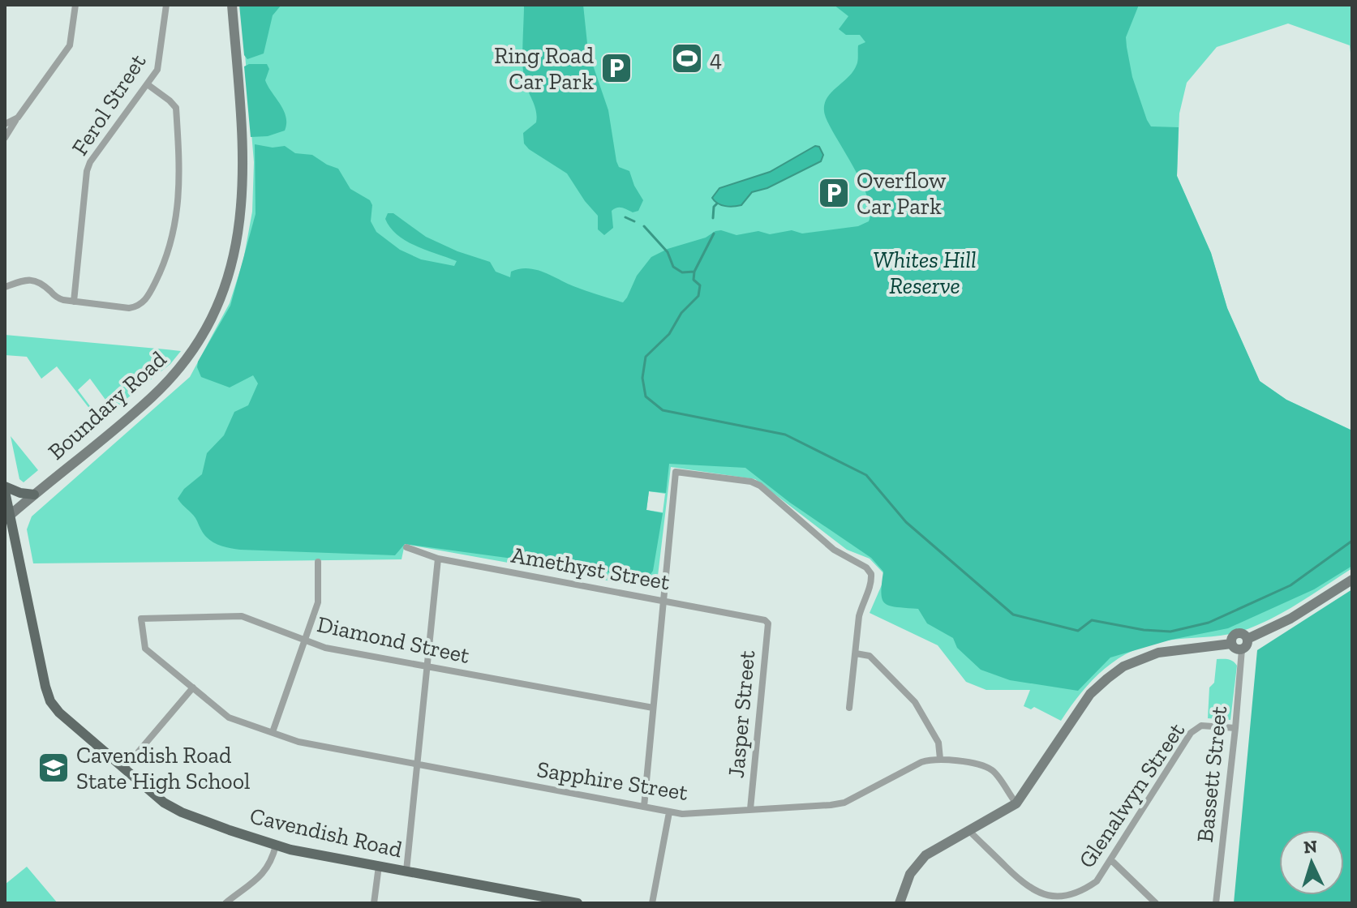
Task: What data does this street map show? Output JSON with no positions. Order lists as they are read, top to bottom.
{
  "streets": {
    "main road": ["Cavendish Road"],
    "street": [
      "Ferol Street",
      "Boundary Road",
      "Amethyst Street",
      "Diamond Street",
      "Jasper Street",
      "Bassett Street",
      "Sapphire Street",
      "Glenalwyn Street"
    ]
  },
  "crossings": [
    ["Boundary Road", "Cavendish Road"],
    ["Amethyst Street", "Jasper Street"],
    ["Diamond Street", "Sapphire Street"],
    ["Jasper Street", "Sapphire Street"],
    ["Bassett Street", "Glenalwyn Street"]
  ],
  "parks": ["Whites Hill Reserve"],
  "places": {
    "sports": ["4"],
    "parking": ["Ring Road Car Park", "Overflow Car Park"],
    "school or university": ["Cavendish Road State High School"]
  },
  "north": "top"
}
